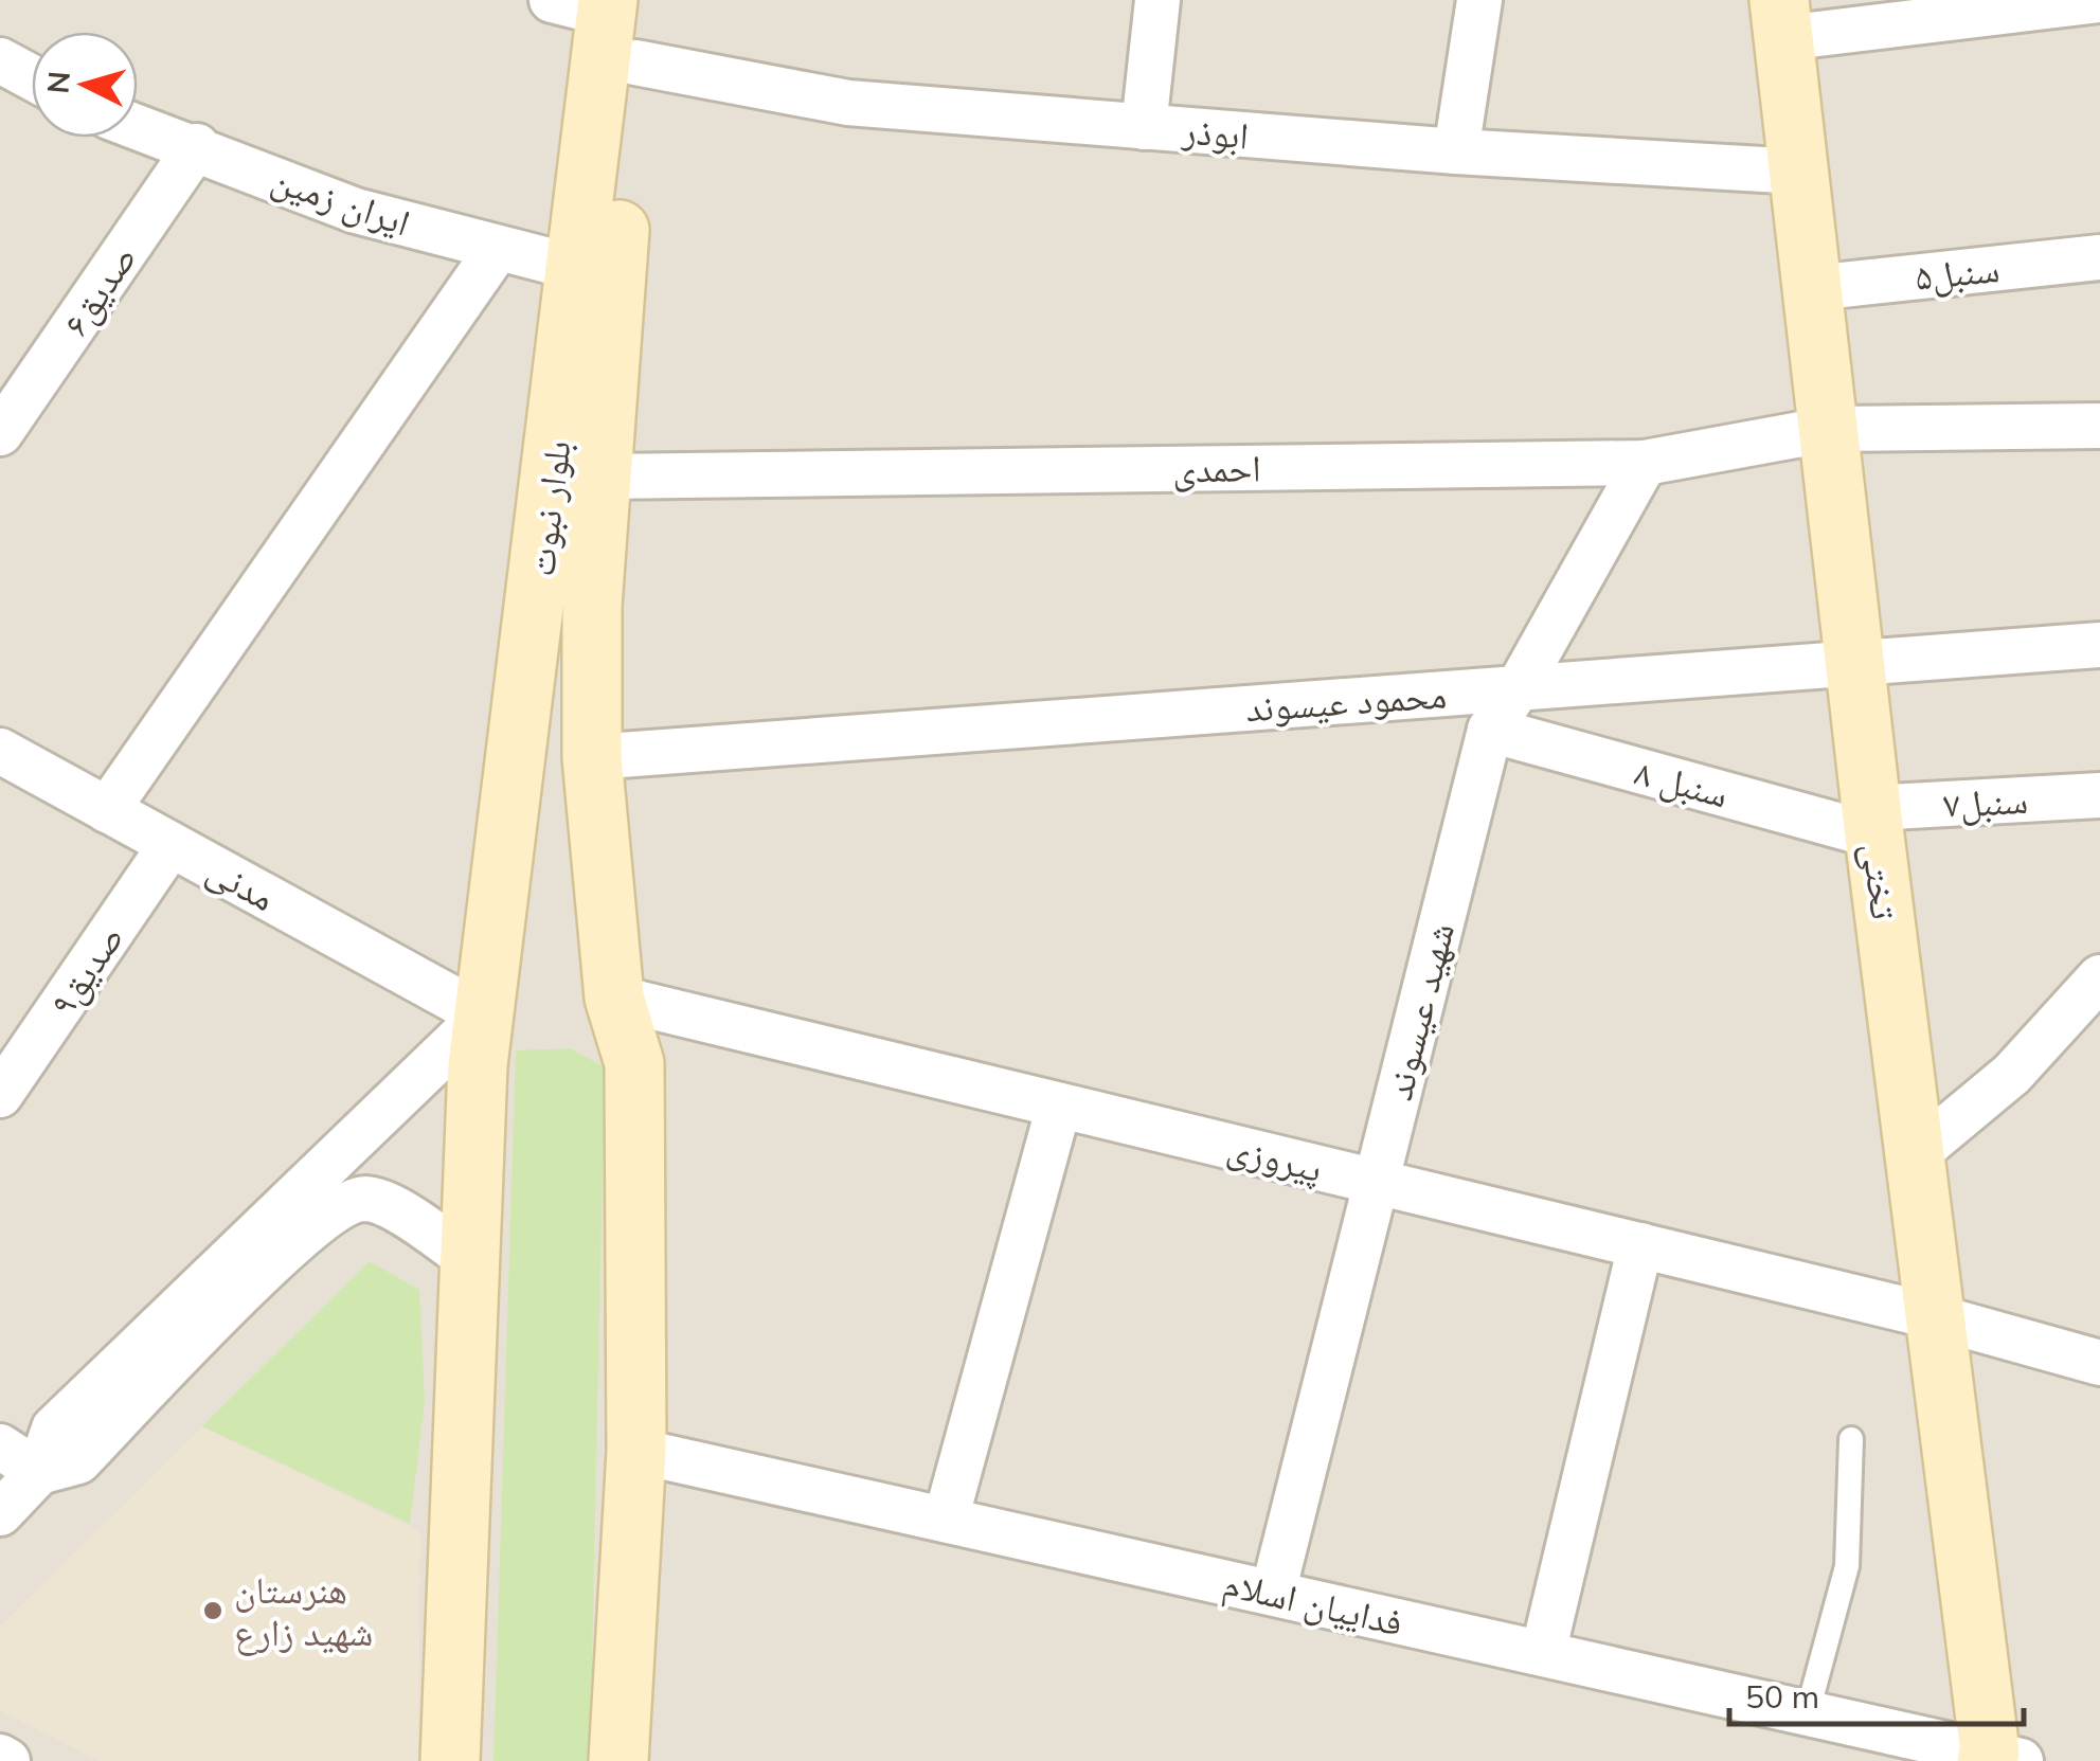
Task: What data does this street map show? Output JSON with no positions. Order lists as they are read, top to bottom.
{
  "streets": {
    "street": [
      "ابوذر",
      "ایران زمین",
      "سنبل۵",
      "صدیق۶",
      "احمدی",
      "بلوار نبوت",
      "محمود عیسوند",
      "سنبل ۸",
      "سنبل۷",
      "تختی",
      "مدنی",
      "صدیق۹",
      "شهید عیسوند",
      "پیروزی",
      "فداییان اسلام"
    ]
  },
  "crossings": [
    ["ابوذر", "بلوار نبوت"],
    ["ابوذر", "تختی"],
    ["ایران زمین", "صدیق۶"],
    ["ایران زمین", "بلوار نبوت"],
    ["سنبل۵", "تختی"],
    ["احمدی", "بلوار نبوت"],
    ["احمدی", "تختی"],
    ["احمدی", "شهید عیسوند"],
    ["بلوار نبوت", "محمود عیسوند"],
    ["بلوار نبوت", "مدنی"],
    ["بلوار نبوت", "پیروزی"],
    ["بلوار نبوت", "فداییان اسلام"],
    ["محمود عیسوند", "تختی"],
    ["محمود عیسوند", "شهید عیسوند"],
    ["سنبل ۸", "سنبل۷"],
    ["سنبل ۸", "تختی"],
    ["سنبل ۸", "شهید عیسوند"],
    ["سنبل۷", "تختی"],
    ["تختی", "پیروزی"],
    ["تختی", "فداییان اسلام"],
    ["مدنی", "صدیق۹"],
    ["شهید عیسوند", "پیروزی"],
    ["شهید عیسوند", "فداییان اسلام"]
  ],
  "places": ["هنرستان شهید زارع"],
  "scale_bar": "50 m",
  "north": "left"
}
